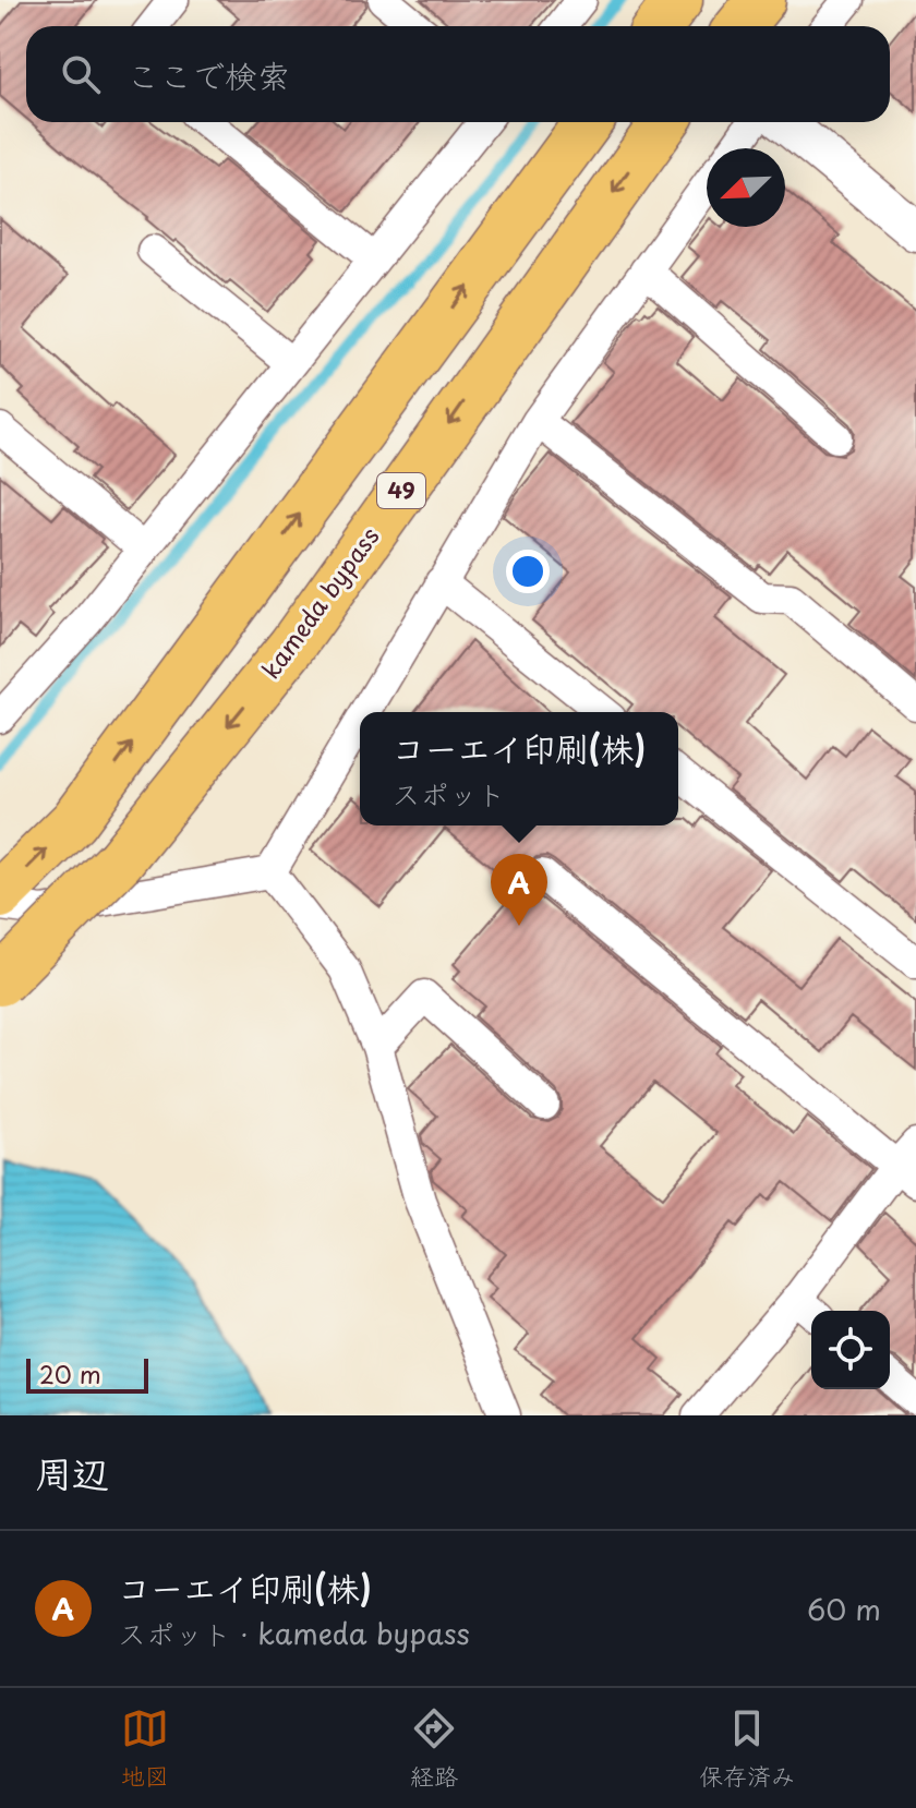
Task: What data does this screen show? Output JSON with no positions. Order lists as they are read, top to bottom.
{
  "streets": {
    "highway": ["49", "kameda bypass"]
  },
  "scale_bar": "20 m",
  "north": "bottom left",
  "page": {
    "search": "ここで検索",
    "popup": ["コーエイ印刷(株)", "スポット"],
    "pins": "A",
    "scale": "20 m",
    "heading": "周辺",
    "list": [
      {
        "mark": "A",
        "name": "コーエイ印刷(株)",
        "note": "スポット · kameda bypass",
        "value": "60 m"
      }
    ],
    "nav": ["地図", "経路", "保存済み"]
  }
}
